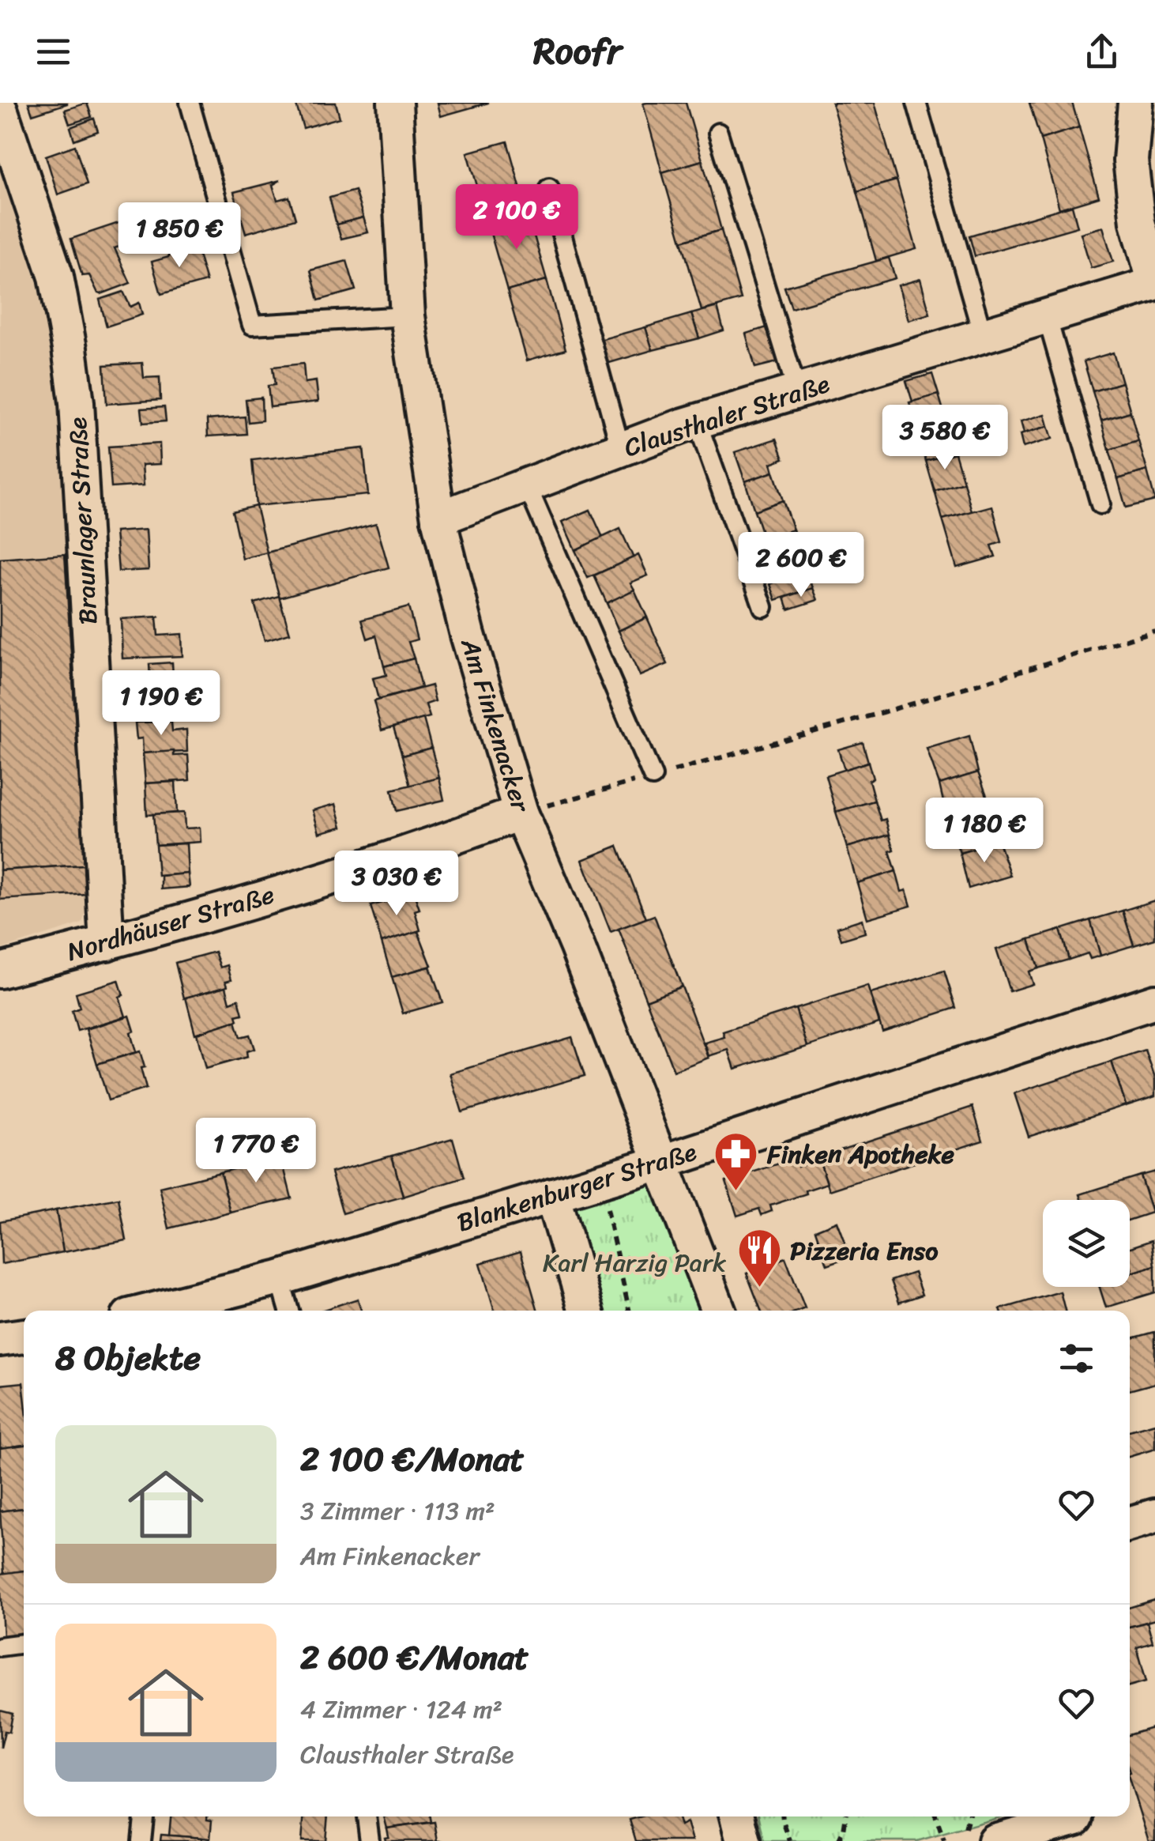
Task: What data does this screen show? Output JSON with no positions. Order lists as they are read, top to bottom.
{
  "streets": {
    "street": [
      "Clausthaler Straße",
      "Braunlager Straße",
      "Am Finkenacker",
      "Nordhäuser Straße",
      "Blankenburger Straße"
    ]
  },
  "crossings": [
    ["Clausthaler Straße", "Am Finkenacker"],
    ["Braunlager Straße", "Nordhäuser Straße"],
    ["Am Finkenacker", "Nordhäuser Straße"],
    ["Am Finkenacker", "Blankenburger Straße"]
  ],
  "parks": ["Karl Harzig Park"],
  "places": {
    "pharmacy": ["Finken Apotheke"],
    "restaurant": ["Pizzeria Enso"]
  },
  "page": {
    "header": "Roofr",
    "price": [
      "2 100 €",
      "1 850 €",
      "3 580 €",
      "2 600 €",
      "1 190 €",
      "1 180 €",
      "3 030 €",
      "1 770 €"
    ],
    "heading": "8 Objekte",
    "list": [
      {
        "name": "2 100 €/Monat",
        "note": "3 Zimmer · 113 m² · Am Finkenacker"
      },
      {
        "name": "2 600 €/Monat",
        "note": "4 Zimmer · 124 m² · Clausthaler Straße"
      }
    ]
  }
}
